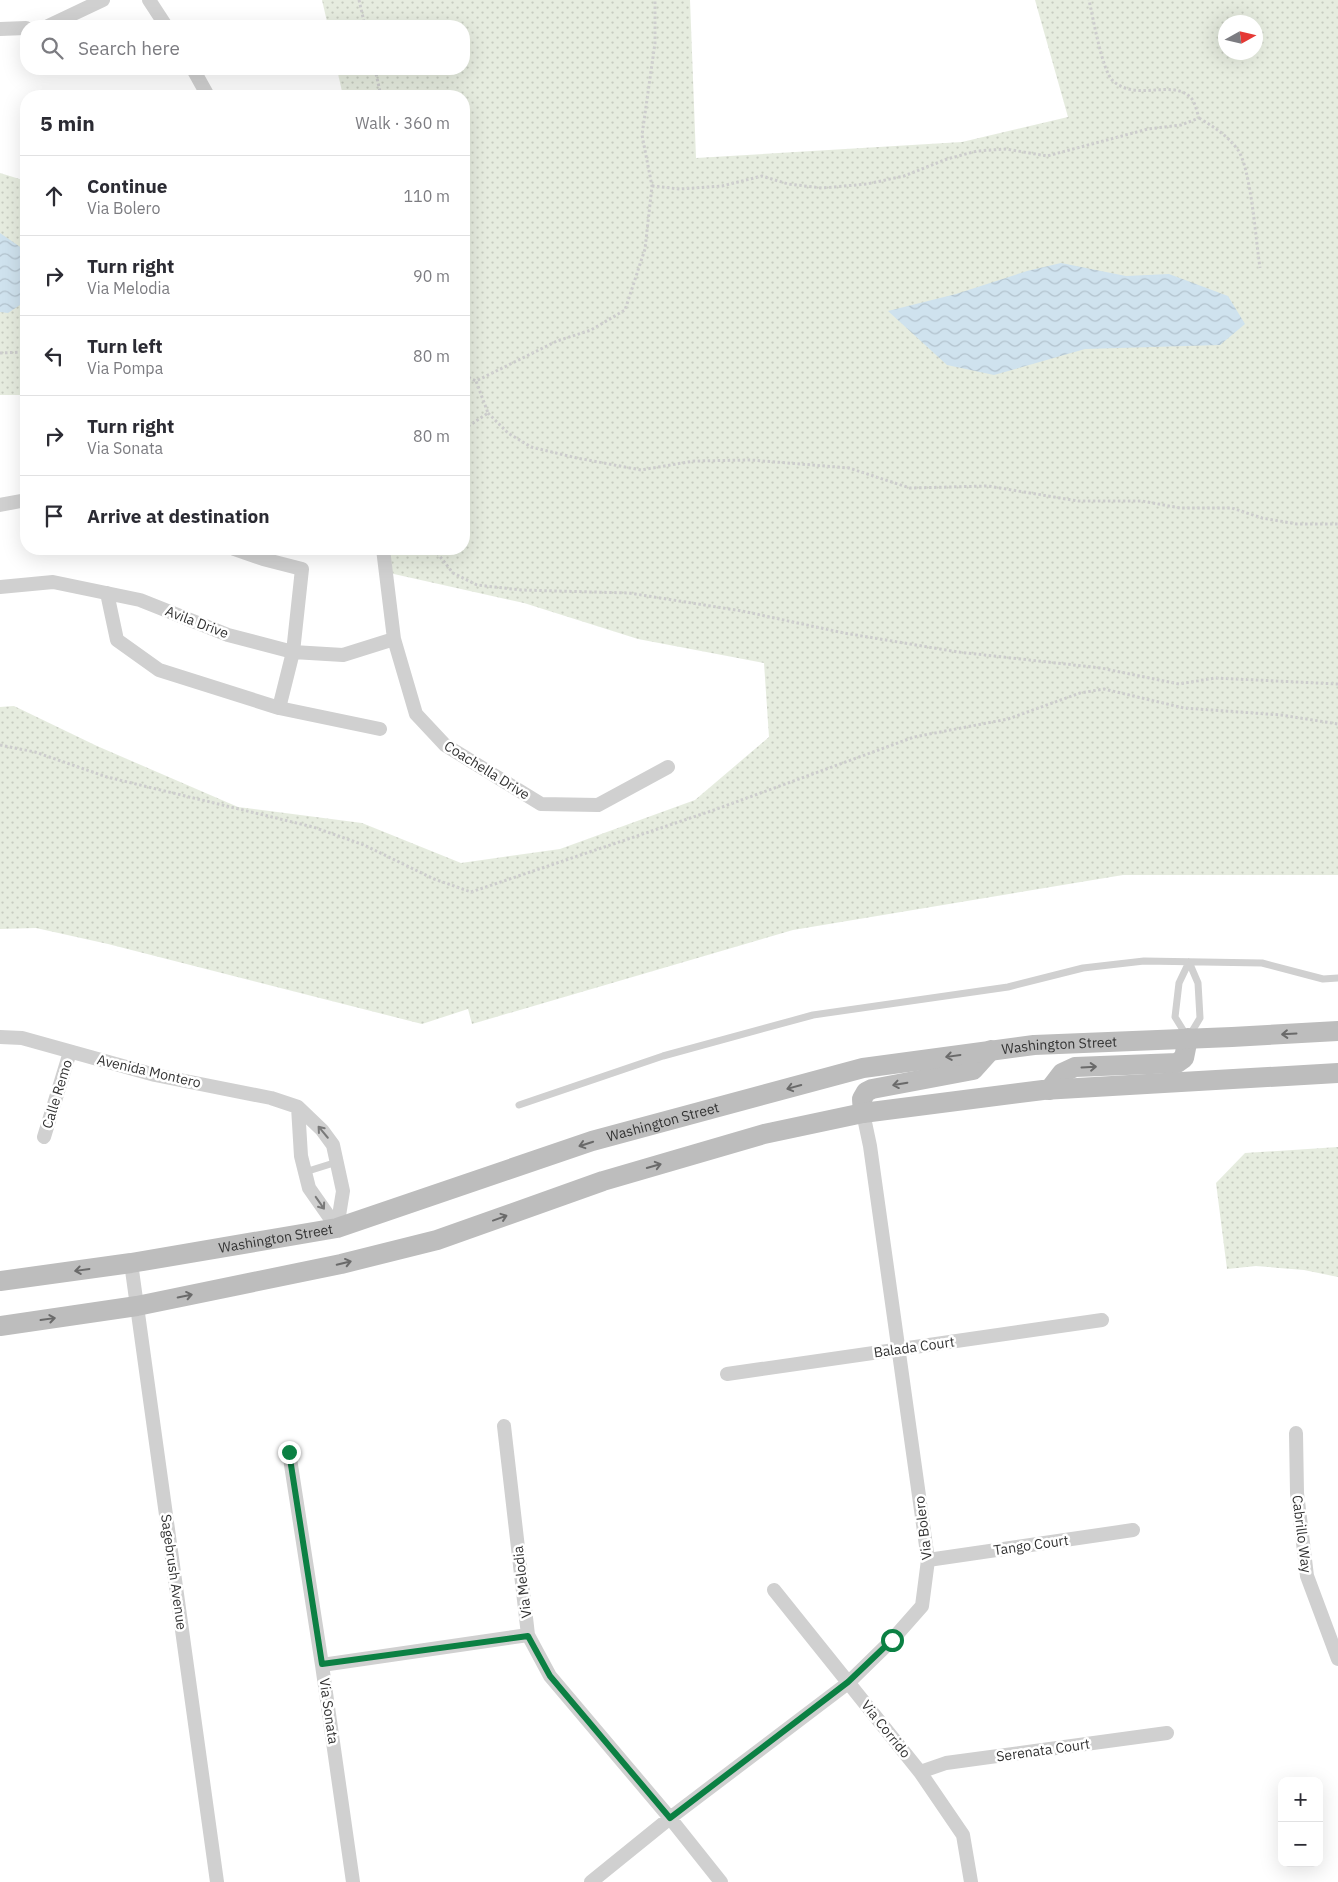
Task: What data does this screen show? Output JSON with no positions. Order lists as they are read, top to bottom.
{
  "streets": {
    "main road": ["Washington Street"],
    "street": [
      "Avila Drive",
      "Coachella Drive",
      "Avenida Montero",
      "Calle Remo",
      "Balada Court",
      "Via Bolero",
      "Cabrillo Way",
      "Tango Court",
      "Sagebrush Avenue",
      "Via Melodia",
      "Via Sonata",
      "Via Corrido",
      "Serenata Court"
    ]
  },
  "crossings": [
    ["Avila Drive", "Coachella Drive"],
    ["Washington Street", "Avenida Montero"],
    ["Washington Street", "Sagebrush Avenue"],
    ["Avenida Montero", "Calle Remo"],
    ["Balada Court", "Via Bolero"],
    ["Via Bolero", "Tango Court"],
    ["Via Bolero", "Via Melodia"],
    ["Via Bolero", "Via Corrido"],
    ["Via Corrido", "Serenata Court"]
  ],
  "north": "right",
  "page": {
    "search": "Search here",
    "heading": ["5 min", "Walk · 360 m"],
    "list": [
      ["Continue", "Via Bolero", "110 m"],
      ["Turn right", "Via Melodia", "90 m"],
      ["Turn left", "Via Pompa", "80 m"],
      ["Turn right", "Via Sonata", "80 m"],
      "Arrive at destination"
    ],
    "map_buttons": ["+", "−"]
  }
}
